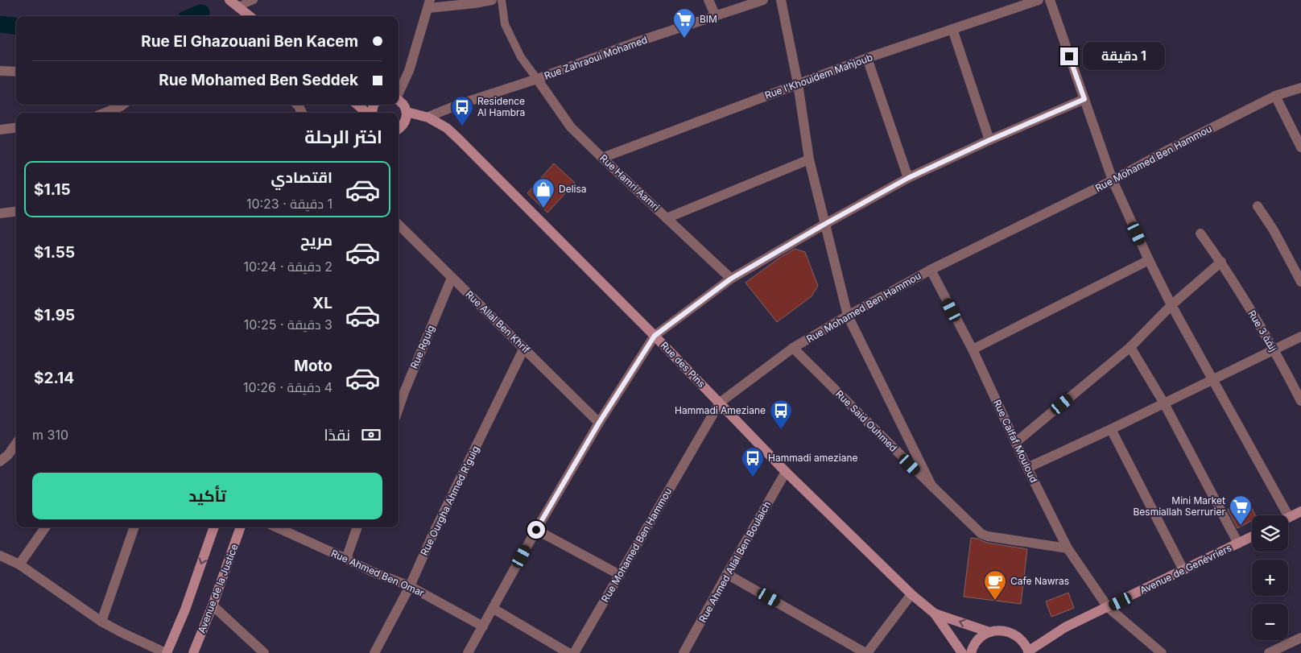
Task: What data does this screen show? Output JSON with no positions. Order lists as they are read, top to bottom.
{
  "streets": {
    "street": [
      "Rue Zahraoui Mohamed",
      "Rue l'Khouidem Mahjoub",
      "Rue Mohamed Ben Hammou",
      "Rue Hamri Aamri",
      "Rue Allal Ben Khrif",
      "Rue 3 زنقة",
      "Rue Rguig",
      "Rue des Pins",
      "Rue Said Ouhmed",
      "Rue Calfaf Mouloud",
      "Rue Ourgha Ahmed R'guig",
      "Rue Ahmed Allal Ben Boulaich",
      "Avenue de Genévriers",
      "Rue Ahmed Ben Omar",
      "Avenue de la Justice"
    ]
  },
  "crossings": [
    ["Rue Zahraoui Mohamed", "Rue Hamri Aamri"],
    ["Rue Zahraoui Mohamed", "Rue des Pins"],
    ["Rue l'Khouidem Mahjoub", "Rue Hamri Aamri"],
    ["Rue Mohamed Ben Hammou", "Rue des Pins"],
    ["Rue Mohamed Ben Hammou", "Rue Said Ouhmed"],
    ["Rue Mohamed Ben Hammou", "Rue Calfaf Mouloud"],
    ["Rue Allal Ben Khrif", "Rue Rguig"],
    ["Rue Allal Ben Khrif", "Rue Ourgha Ahmed R'guig"],
    ["Rue des Pins", "Rue Ahmed Allal Ben Boulaich"],
    ["Rue des Pins", "Avenue de Genévriers"],
    ["Rue Said Ouhmed", "Rue Calfaf Mouloud"],
    ["Rue Calfaf Mouloud", "Avenue de Genévriers"],
    ["Rue Ourgha Ahmed R'guig", "Rue Ahmed Ben Omar"]
  ],
  "places": {
    "supermarket": ["BIM", "Mini Market Besmiallah Serrurier"],
    "bus stop": ["Residence Al Hambra", "Hammadi Ameziane", "Hammadi ameziane"],
    "shop": ["Delisa"],
    "cafe": ["Cafe Nawras"]
  },
  "page": {
    "banner": ["Rue El Ghazouani Ben Kacem", "Rue Mohamed Ben Seddek"],
    "bubble": "1 دقيقة",
    "heading": "اختر الرحلة",
    "list": [
      {
        "name": "اقتصادي",
        "note": "1 دقيقة · 10:23",
        "value": "$1.15"
      },
      {
        "name": "مريح",
        "note": "2 دقيقة · 10:24",
        "value": "$1.55"
      },
      {
        "name": "XL",
        "note": "3 دقيقة · 10:25",
        "value": "$1.95"
      },
      {
        "name": "Moto",
        "note": "4 دقيقة · 10:26",
        "value": "$2.14"
      }
    ],
    "pay": ["نقدًا", "310 m"],
    "buttons": "تأكيد",
    "map_buttons": ["+", "−"]
  }
}
